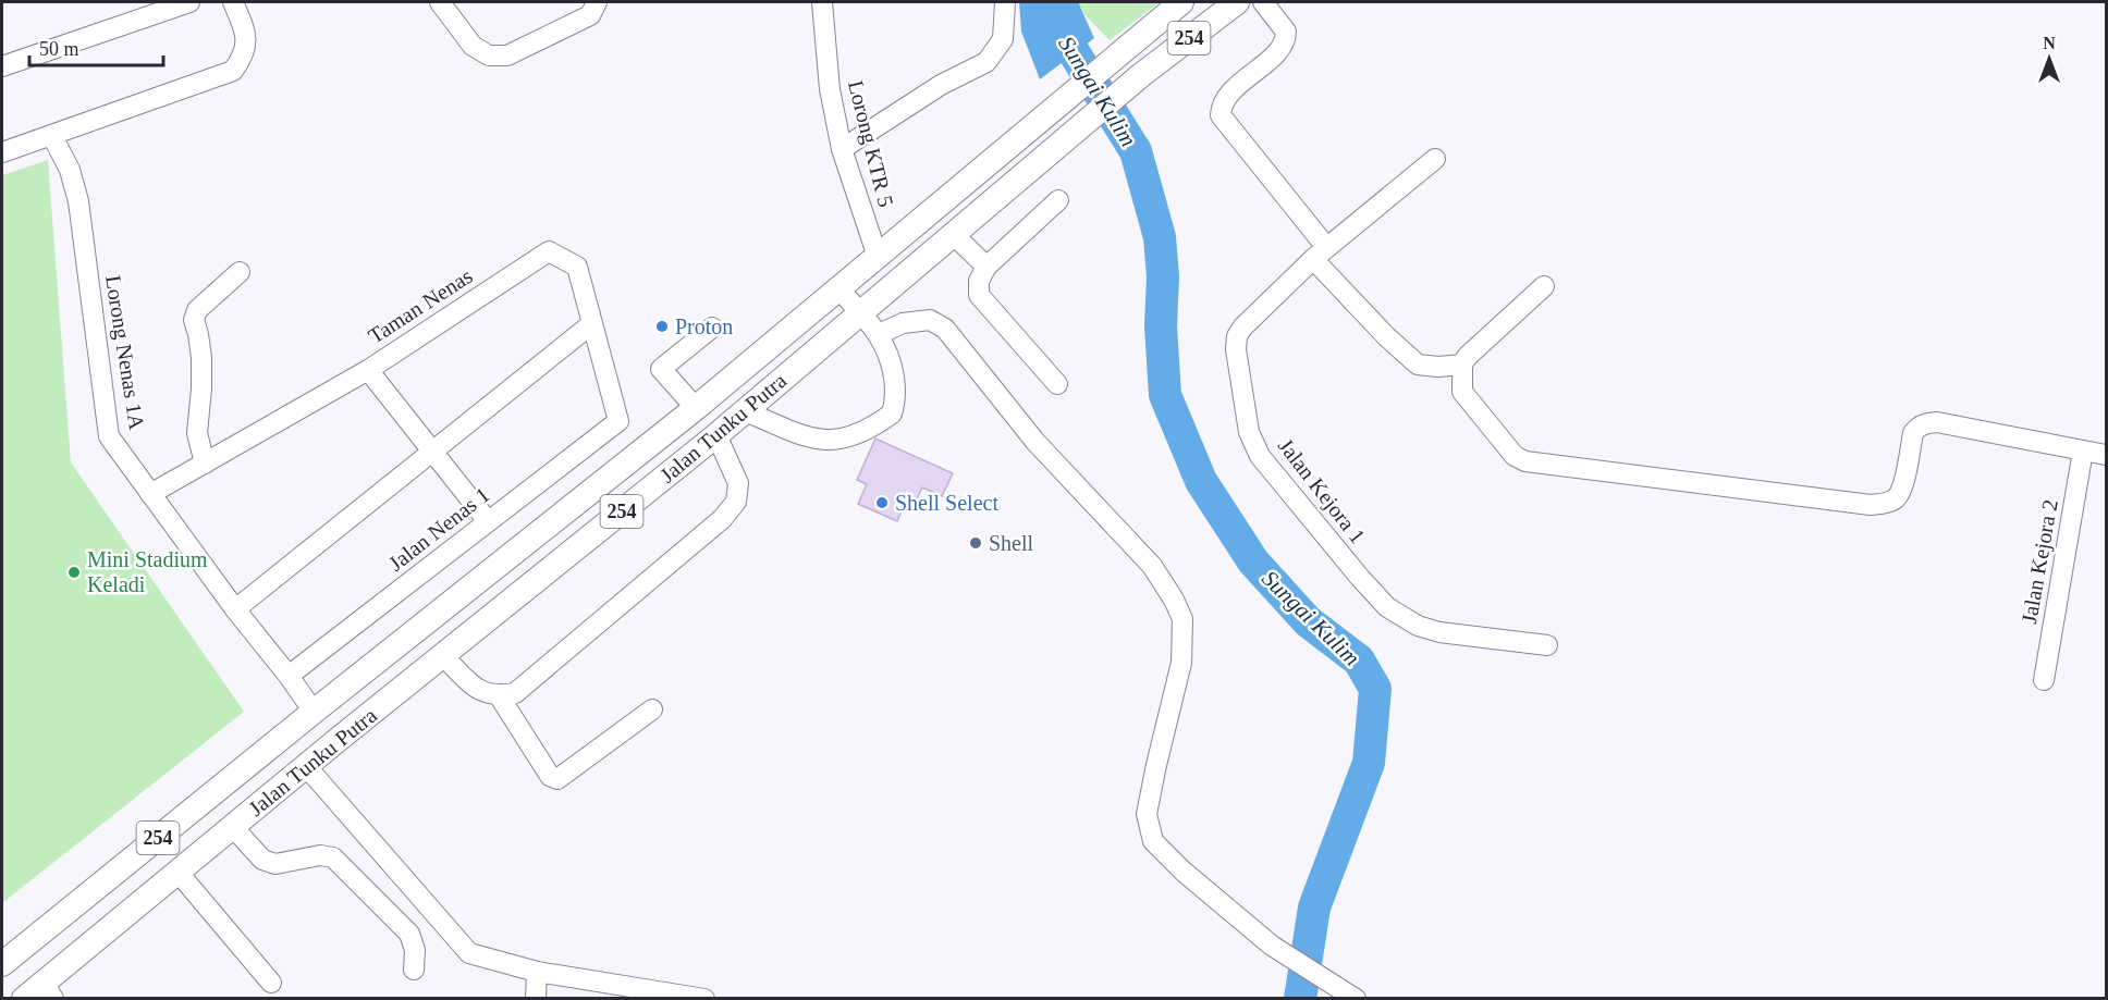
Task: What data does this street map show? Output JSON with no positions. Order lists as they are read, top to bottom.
{
  "streets": {
    "main road": ["254", "Jalan Tunku Putra"],
    "street": [
      "Lorong KTR 5",
      "Taman Nenas",
      "Lorong Nenas 1A",
      "Jalan Kejora 1",
      "Jalan Nenas 1",
      "Jalan Kejora 2"
    ]
  },
  "crossings": [
    ["Lorong KTR 5", "Jalan Tunku Putra"],
    ["Taman Nenas", "Lorong Nenas 1A"],
    ["Taman Nenas", "Jalan Nenas 1"],
    ["Lorong Nenas 1A", "Jalan Tunku Putra"],
    ["Lorong Nenas 1A", "Jalan Nenas 1"]
  ],
  "water": ["Sungai Kulim"],
  "places": [
    "Proton",
    "Shell Select",
    "Shell",
    "Mini Stadium Keladi"
  ],
  "scale_bar": "50 m",
  "north": "top"
}
